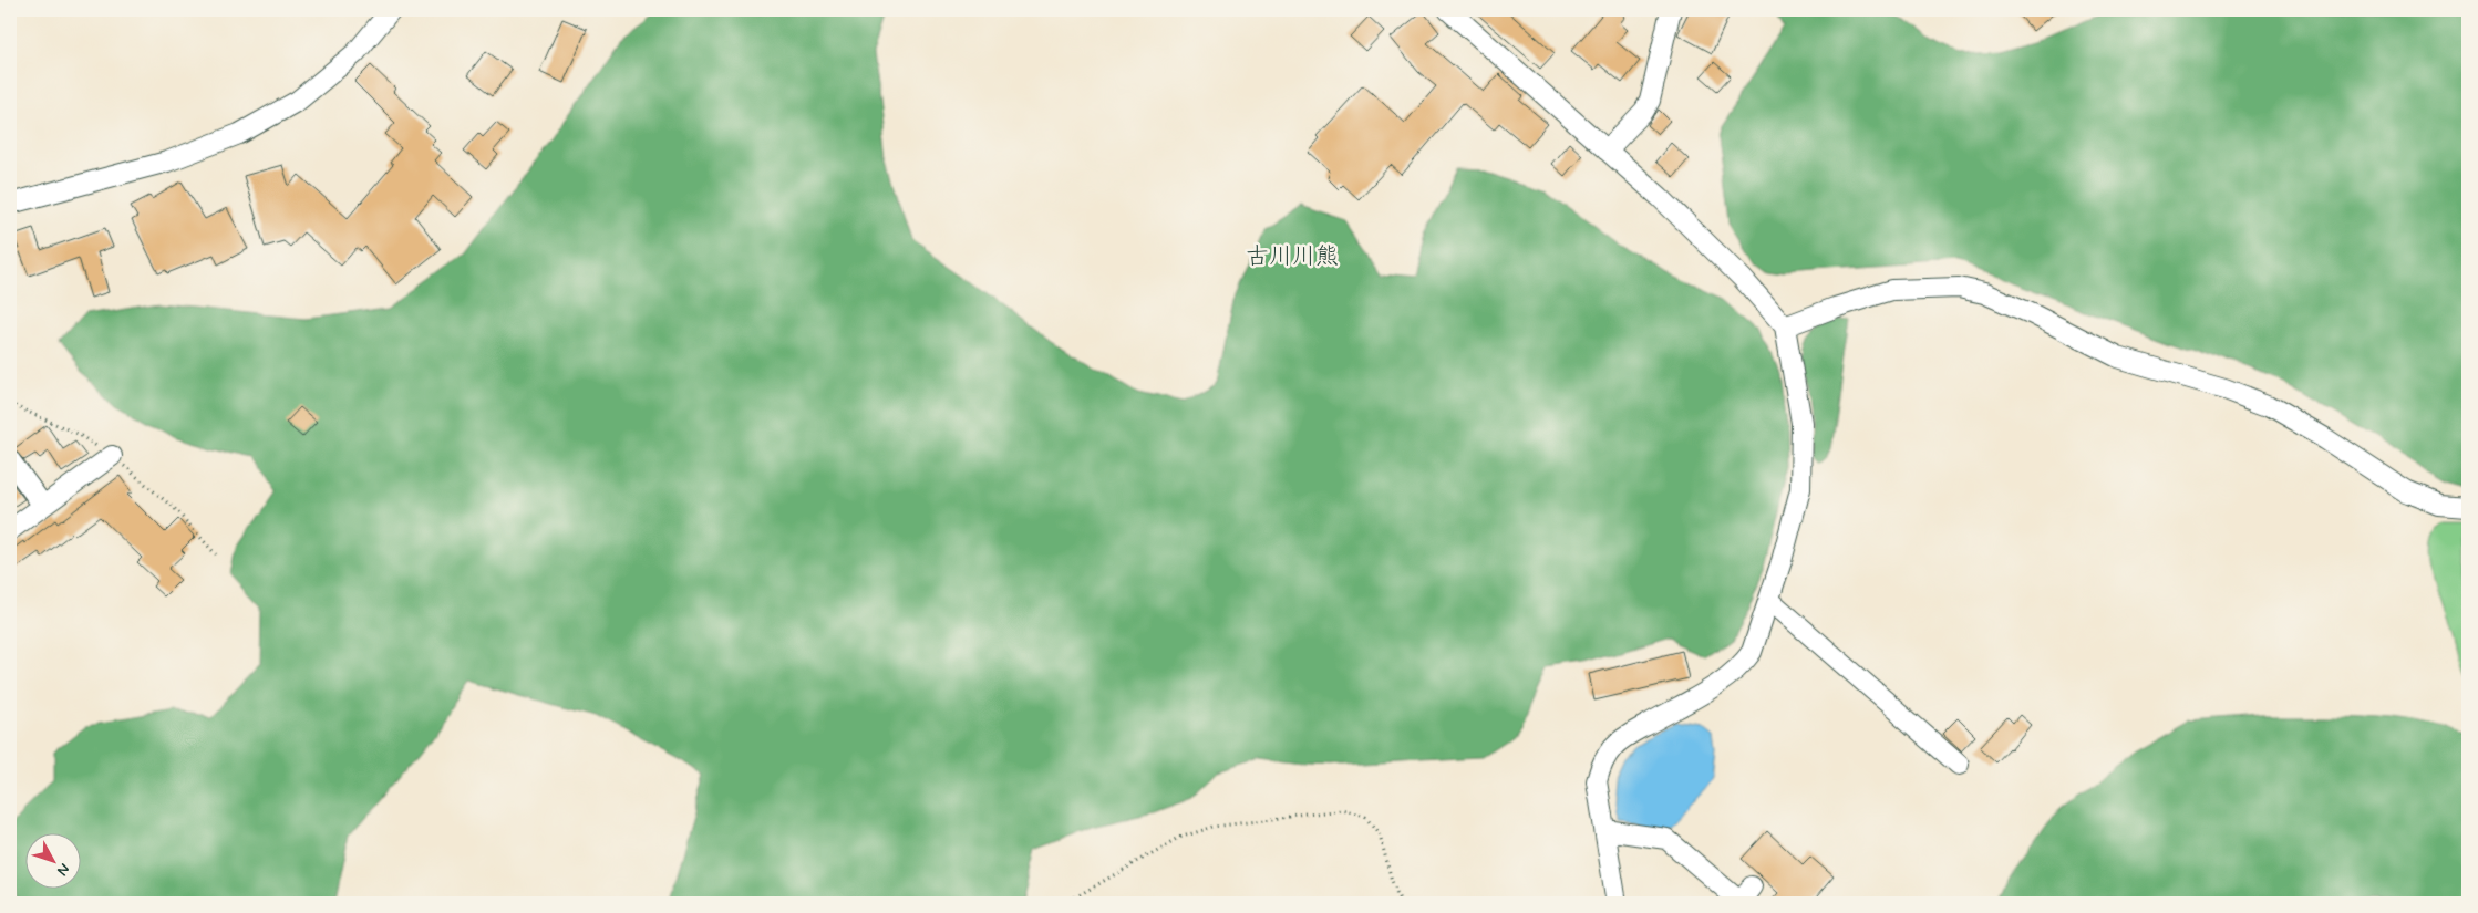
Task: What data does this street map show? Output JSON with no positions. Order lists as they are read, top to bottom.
{
  "districts": ["古川川熊"],
  "north": "bottom right"
}
